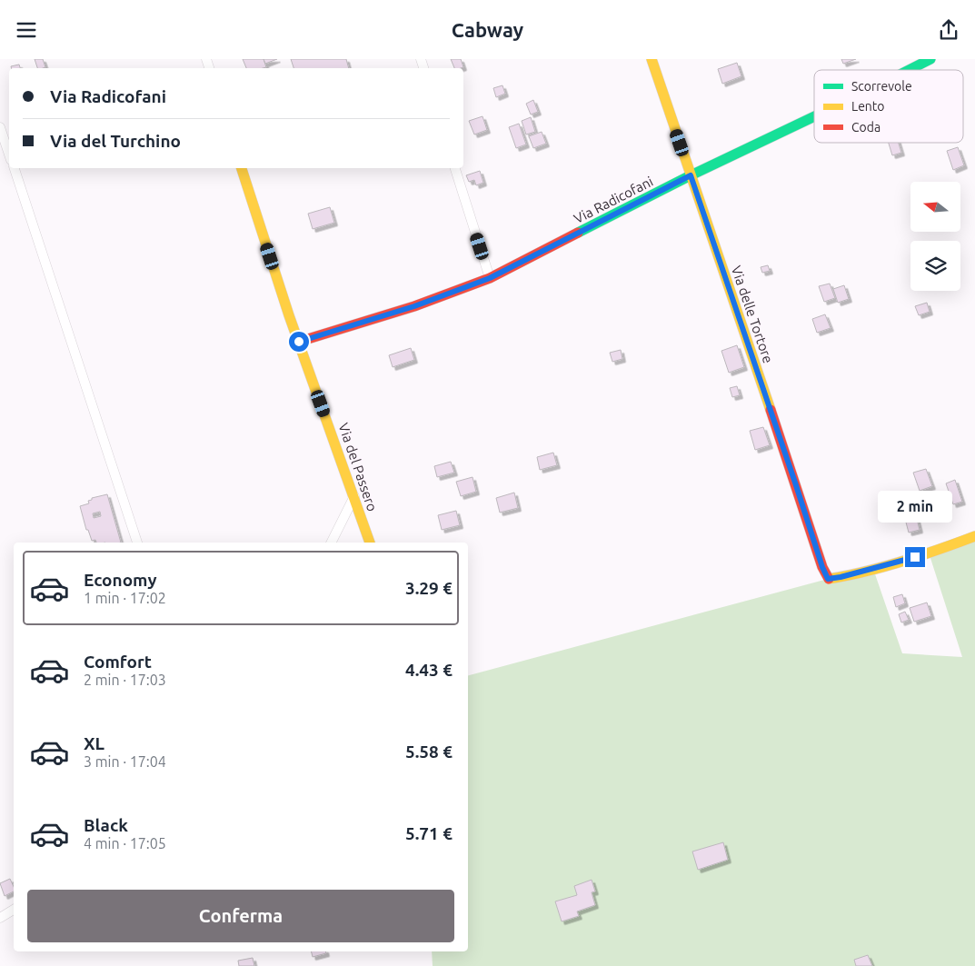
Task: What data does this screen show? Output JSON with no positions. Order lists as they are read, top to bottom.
{
  "streets": {
    "street": ["Via Radicofani", "Via delle Tortore", "Via del Passero"]
  },
  "crossings": [
    ["Via Radicofani", "Via delle Tortore"],
    ["Via Radicofani", "Via del Passero"]
  ],
  "legend": ["Scorrevole", "Lento", "Coda"],
  "north": "left",
  "page": {
    "header": "Cabway",
    "banner": ["Via Radicofani", "Via del Turchino"],
    "bubble": "2 min",
    "list": [
      {
        "name": "Economy",
        "note": "1 min · 17:02",
        "value": "3.29 €"
      },
      {
        "name": "Comfort",
        "note": "2 min · 17:03",
        "value": "4.43 €"
      },
      {
        "name": "XL",
        "note": "3 min · 17:04",
        "value": "5.58 €"
      },
      {
        "name": "Black",
        "note": "4 min · 17:05",
        "value": "5.71 €"
      }
    ],
    "buttons": "Conferma"
  }
}
